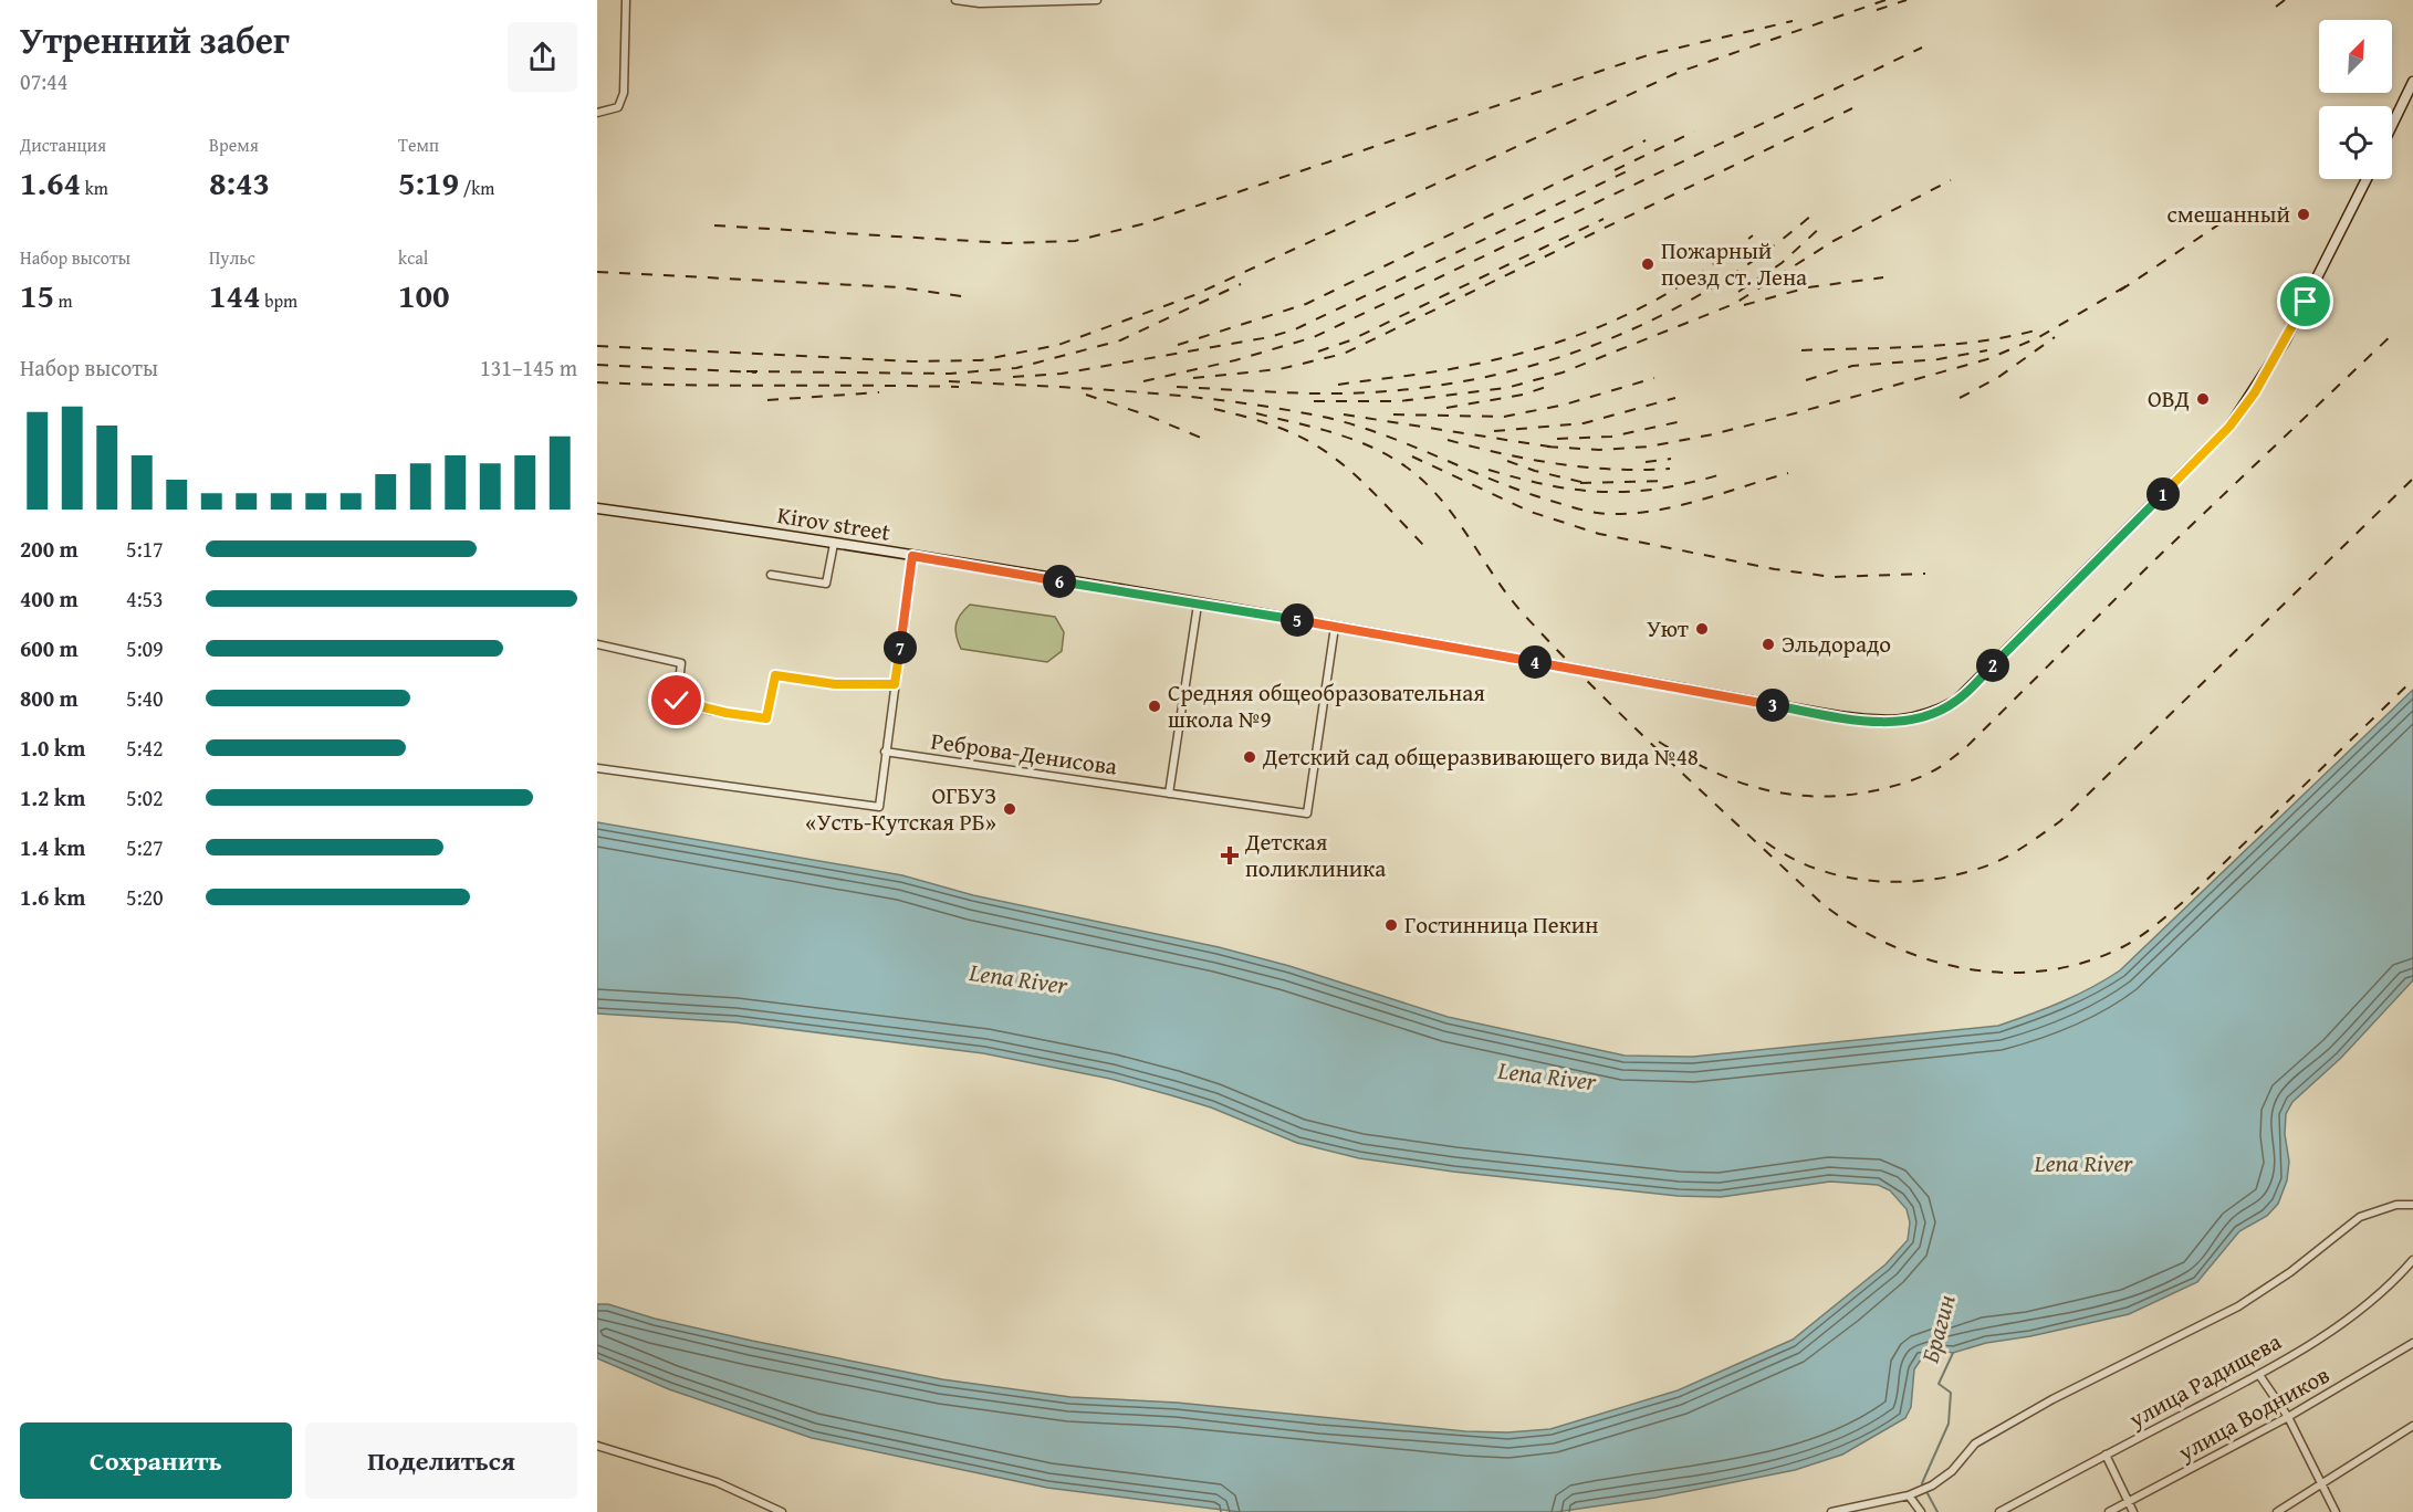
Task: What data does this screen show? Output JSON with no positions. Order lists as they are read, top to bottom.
{
  "streets": {
    "main road": ["Kirov street"],
    "street": ["Реброва-Денисова", "улица Радищева", "улица Водников"]
  },
  "crossings": [
    ["Kirov street", "Реброва-Денисова"]
  ],
  "water": ["Lena River", "Брагин"],
  "places": {
    "other": [
      "смешанный",
      "Пожарный поезд ст. Лена",
      "ОВД",
      "Уют",
      "Эльдорадо",
      "Средняя общеобразовательная школа №9",
      "Детский сад общеразвивающего вида №48",
      "ОГБУЗ «Усть-Кутская РБ»",
      "Гостинница Пекин"
    ],
    "health": ["Детская поликлиника"]
  },
  "north": "top right",
  "page": {
    "heading": ["Утренний забег", "07:44"],
    "stats": [
      ["Дистанция", "1.64 km"],
      ["Время", "8:43"],
      ["Темп", "5:19 /km"],
      ["Набор высоты", "15 m"],
      ["Пульс", "144 bpm"],
      ["kcal", "100"]
    ],
    "chart": ["Набор высоты", "131–145 m"],
    "pins": [
      "1",
      "6",
      "5",
      "7",
      "4",
      "2",
      "3"
    ],
    "list": [
      {
        "name": "200 m",
        "note": "5:17"
      },
      {
        "name": "400 m",
        "note": "4:53"
      },
      {
        "name": "600 m",
        "note": "5:09"
      },
      {
        "name": "800 m",
        "note": "5:40"
      },
      {
        "name": "1.0 km",
        "note": "5:42"
      },
      {
        "name": "1.2 km",
        "note": "5:02"
      },
      {
        "name": "1.4 km",
        "note": "5:27"
      },
      {
        "name": "1.6 km",
        "note": "5:20"
      }
    ],
    "buttons": ["Сохранить", "Поделиться"]
  }
}
